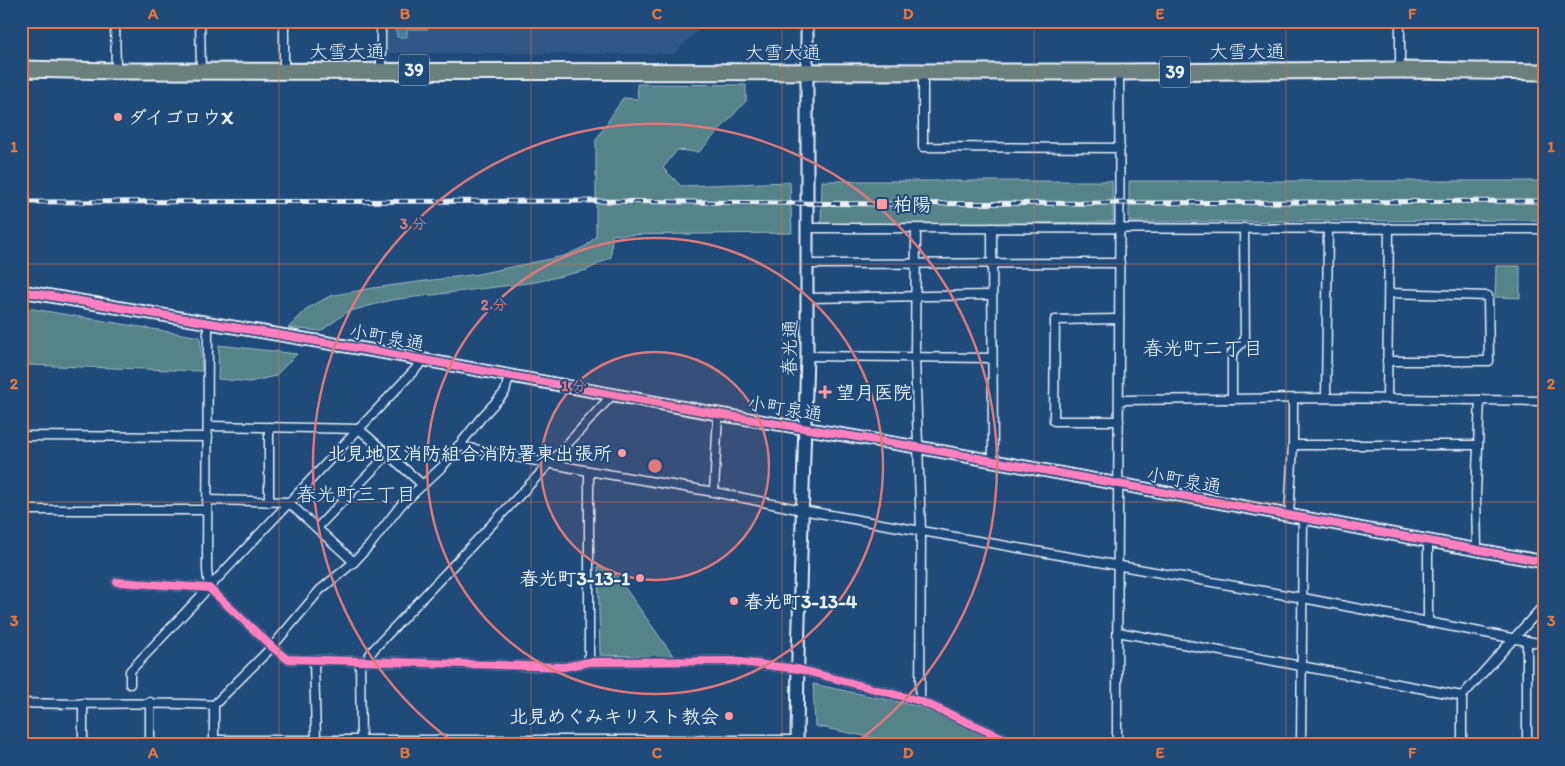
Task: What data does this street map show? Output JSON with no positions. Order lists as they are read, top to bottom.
{
  "streets": {
    "highway": ["大雪大通", "39"],
    "street": ["小町泉通", "春光通"]
  },
  "crossings": [
    ["大雪大通", "春光通"],
    ["小町泉通", "春光通"]
  ],
  "districts": ["春光町二丁目", "春光町三丁目"],
  "places": {
    "other": [
      "ダイゴロウX",
      "北見地区消防組合消防署東出張所",
      "春光町3-13-1",
      "春光町3-13-4",
      "北見めぐみキリスト教会"
    ],
    "transit": ["柏陽"],
    "health": ["望月医院"]
  },
  "grid": {
    "columns": [
      "A",
      "B",
      "C",
      "D",
      "E",
      "F"
    ],
    "rows": ["1", "2", "3"]
  },
  "rings": ["3 分", "2 分", "1 分"]
}
